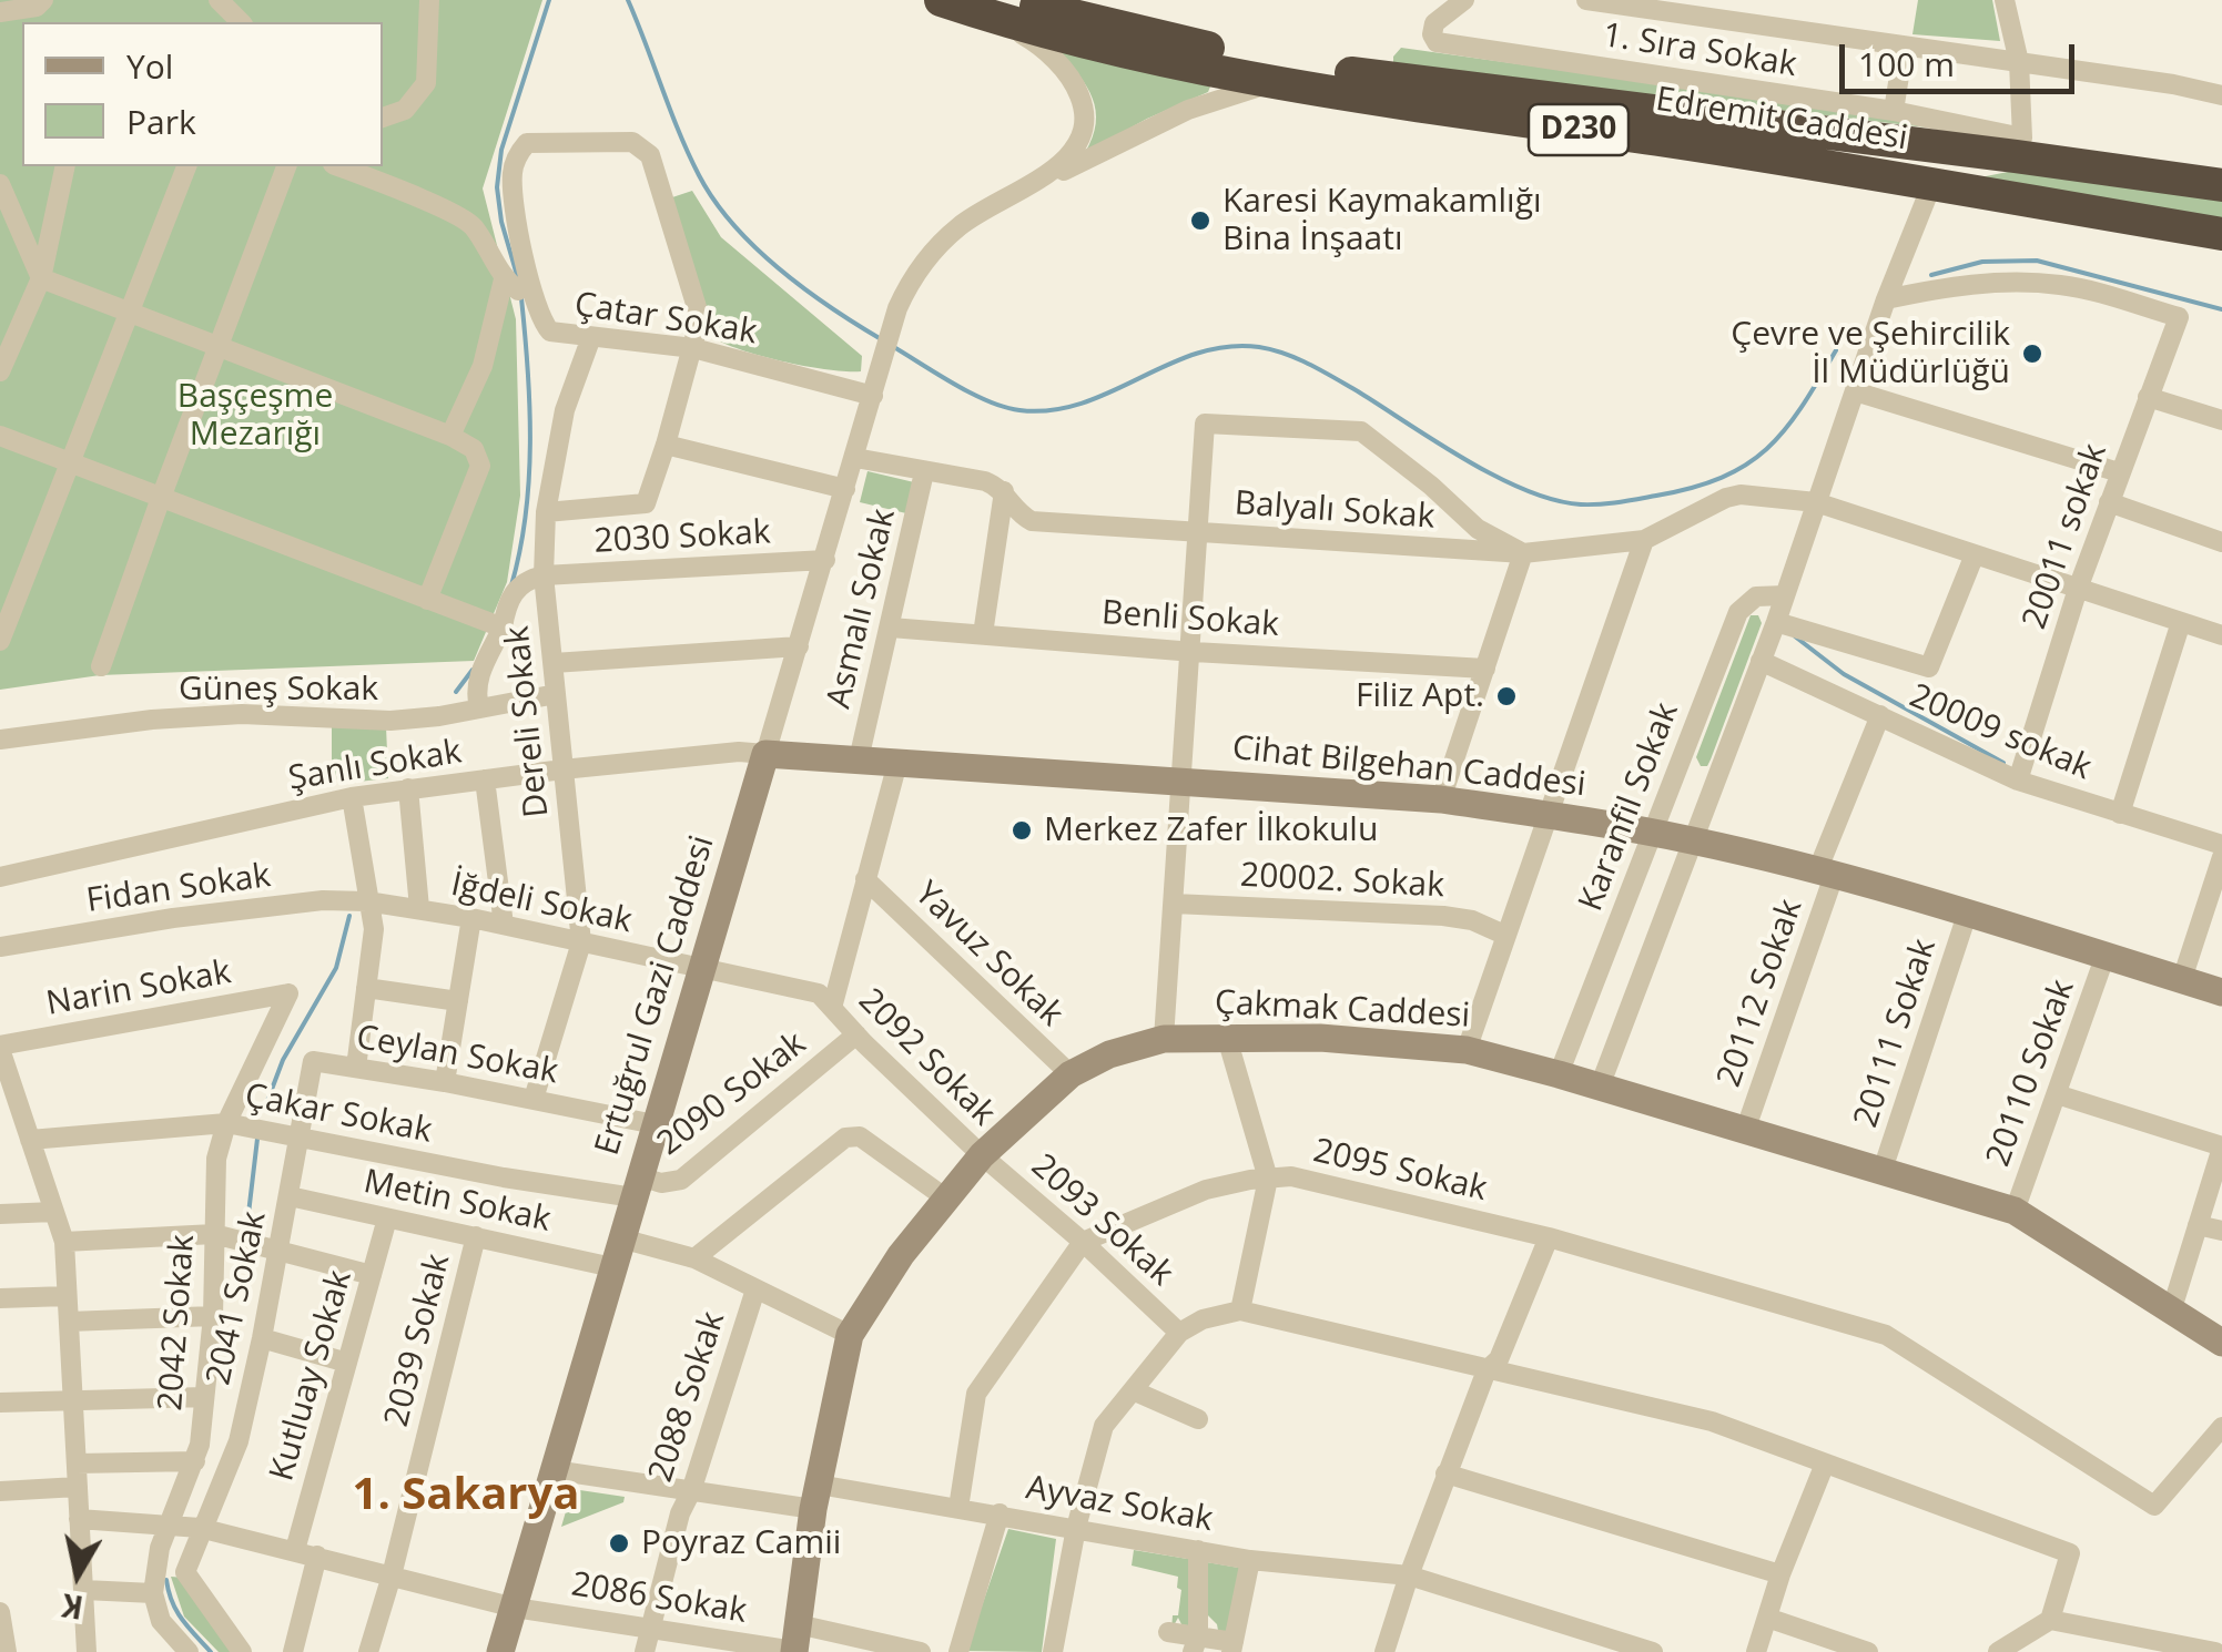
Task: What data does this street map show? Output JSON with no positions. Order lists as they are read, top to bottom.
{
  "streets": {
    "highway": ["Edremit Caddesi", "D230"],
    "main road": ["Cihat Bilgehan Caddesi", "Ertuğrul Gazi Caddesi", "Çakmak Caddesi"],
    "street": [
      "1. Sıra Sokak",
      "Çatar Sokak",
      "Balyalı Sokak",
      "20011 sokak",
      "2030 Sokak",
      "Asmalı Sokak",
      "Benli Sokak",
      "Güneş Sokak",
      "Dereli Sokak",
      "20009 sokak",
      "Şanlı Sokak",
      "Karanfil Sokak",
      "20002. Sokak",
      "Fidan Sokak",
      "İğdeli Sokak",
      "Yavuz Sokak",
      "Narin Sokak",
      "20112 Sokak",
      "20111 Sokak",
      "Ceylan Sokak",
      "2092 Sokak",
      "20110 Sokak",
      "2090 Sokak",
      "Çakar Sokak",
      "2095 Sokak",
      "Metin Sokak",
      "2093 Sokak",
      "2041 Sokak",
      "2042 Sokak",
      "2039 Sokak",
      "Kutluay Sokak",
      "2088 Sokak",
      "Ayvaz Sokak",
      "2086 Sokak"
    ]
  },
  "crossings": [
    ["1. Sıra Sokak", "Edremit Caddesi"],
    ["Çatar Sokak", "Dereli Sokak"],
    ["Çatar Sokak", "Ertuğrul Gazi Caddesi"],
    ["Balyalı Sokak", "20011 sokak"],
    ["Balyalı Sokak", "Asmalı Sokak"],
    ["Balyalı Sokak", "Ertuğrul Gazi Caddesi"],
    ["20011 sokak", "20009 sokak"],
    ["2030 Sokak", "Dereli Sokak"],
    ["2030 Sokak", "Ertuğrul Gazi Caddesi"],
    ["Asmalı Sokak", "Benli Sokak"],
    ["Asmalı Sokak", "Cihat Bilgehan Caddesi"],
    ["Güneş Sokak", "Dereli Sokak"],
    ["Dereli Sokak", "Şanlı Sokak"],
    ["Dereli Sokak", "İğdeli Sokak"],
    ["Dereli Sokak", "Ceylan Sokak"],
    ["20009 sokak", "20112 Sokak"],
    ["Şanlı Sokak", "Cihat Bilgehan Caddesi"],
    ["Şanlı Sokak", "Ertuğrul Gazi Caddesi"],
    ["Cihat Bilgehan Caddesi", "Karanfil Sokak"],
    ["Cihat Bilgehan Caddesi", "20112 Sokak"],
    ["Cihat Bilgehan Caddesi", "Ertuğrul Gazi Caddesi"],
    ["Cihat Bilgehan Caddesi", "20111 Sokak"],
    ["Cihat Bilgehan Caddesi", "20110 Sokak"],
    ["Karanfil Sokak", "Çakmak Caddesi"],
    ["Fidan Sokak", "İğdeli Sokak"],
    ["İğdeli Sokak", "Ertuğrul Gazi Caddesi"],
    ["İğdeli Sokak", "2092 Sokak"],
    ["Yavuz Sokak", "Çakmak Caddesi"],
    ["Narin Sokak", "2042 Sokak"],
    ["20112 Sokak", "Çakmak Caddesi"],
    ["Ertuğrul Gazi Caddesi", "Ceylan Sokak"],
    ["Ertuğrul Gazi Caddesi", "2092 Sokak"],
    ["Ertuğrul Gazi Caddesi", "2090 Sokak"],
    ["Ertuğrul Gazi Caddesi", "Çakar Sokak"],
    ["Ertuğrul Gazi Caddesi", "Metin Sokak"],
    ["Ertuğrul Gazi Caddesi", "Ayvaz Sokak"],
    ["Ertuğrul Gazi Caddesi", "2086 Sokak"],
    ["Çakmak Caddesi", "20111 Sokak"],
    ["Çakmak Caddesi", "2092 Sokak"],
    ["Çakmak Caddesi", "20110 Sokak"],
    ["Çakmak Caddesi", "2093 Sokak"],
    ["Çakmak Caddesi", "Ayvaz Sokak"],
    ["Çakmak Caddesi", "2086 Sokak"],
    ["Ceylan Sokak", "2041 Sokak"],
    ["2092 Sokak", "2090 Sokak"],
    ["2092 Sokak", "2093 Sokak"],
    ["2090 Sokak", "Çakar Sokak"],
    ["Çakar Sokak", "2041 Sokak"],
    ["Çakar Sokak", "2042 Sokak"],
    ["2095 Sokak", "2093 Sokak"],
    ["Metin Sokak", "2041 Sokak"],
    ["Metin Sokak", "2039 Sokak"],
    ["Metin Sokak", "Kutluay Sokak"],
    ["2041 Sokak", "2086 Sokak"],
    ["2042 Sokak", "2086 Sokak"],
    ["2039 Sokak", "2086 Sokak"],
    ["Kutluay Sokak", "2086 Sokak"],
    ["2088 Sokak", "Ayvaz Sokak"],
    ["2088 Sokak", "2086 Sokak"]
  ],
  "districts": ["1. Sakarya"],
  "parks": ["Başçeşme Mezarığı"],
  "places": [
    "Karesi Kaymakamlığı Bina İnşaatı",
    "Çevre ve Şehircilik İl Müdürlüğü",
    "Filiz Apt.",
    "Merkez Zafer İlkokulu",
    "Poyraz Camii"
  ],
  "legend": ["Yol", "Park"],
  "scale_bar": "100 m",
  "north": "bottom"
}
